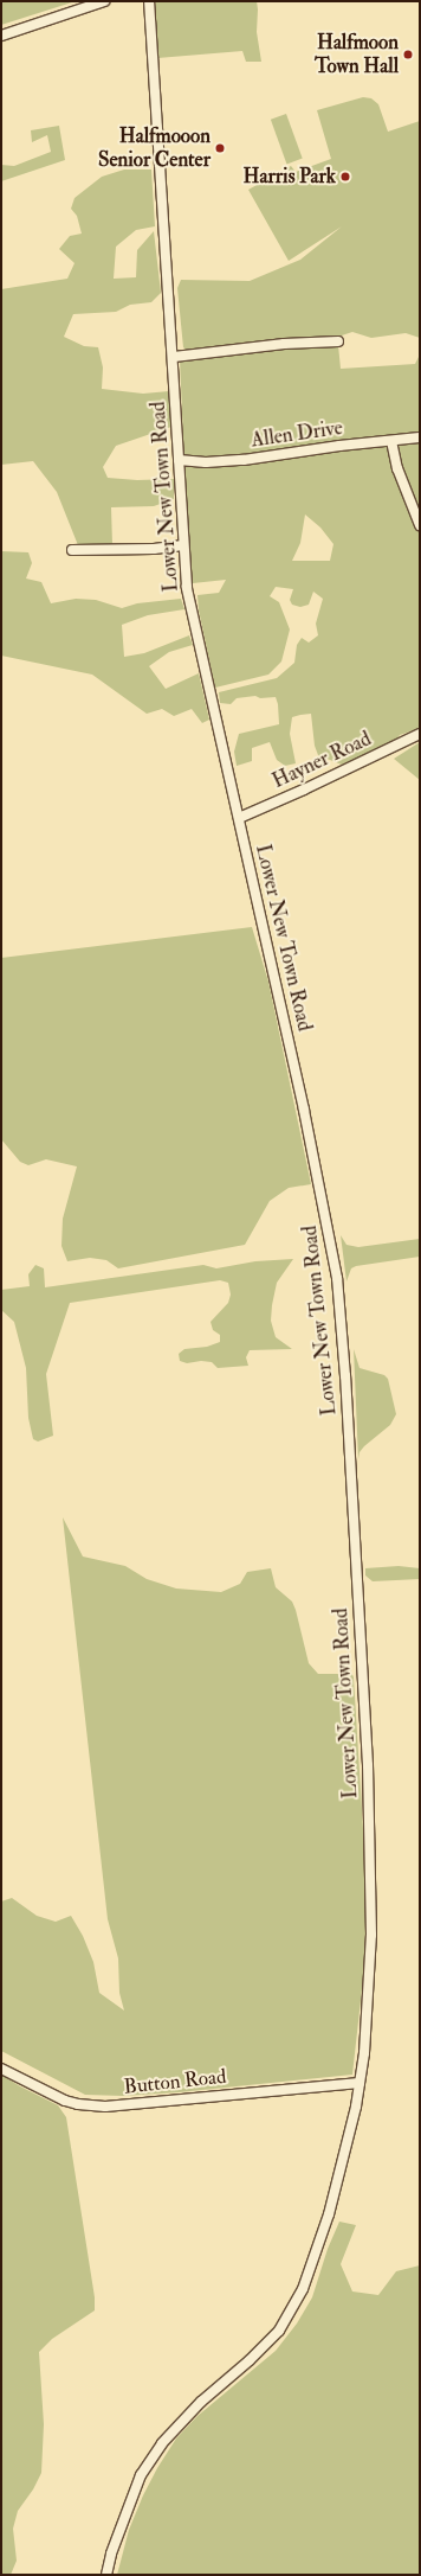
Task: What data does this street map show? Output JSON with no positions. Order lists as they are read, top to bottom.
{
  "streets": {
    "street": [
      "Allen Drive",
      "Lower New Town Road",
      "Hayner Road",
      "Button Road"
    ]
  },
  "crossings": [
    ["Allen Drive", "Lower New Town Road"],
    ["Lower New Town Road", "Hayner Road"],
    ["Lower New Town Road", "Button Road"]
  ],
  "places": ["Halfmoon Town Hall", "Halfmooon Senior Center", "Harris Park"]
}
